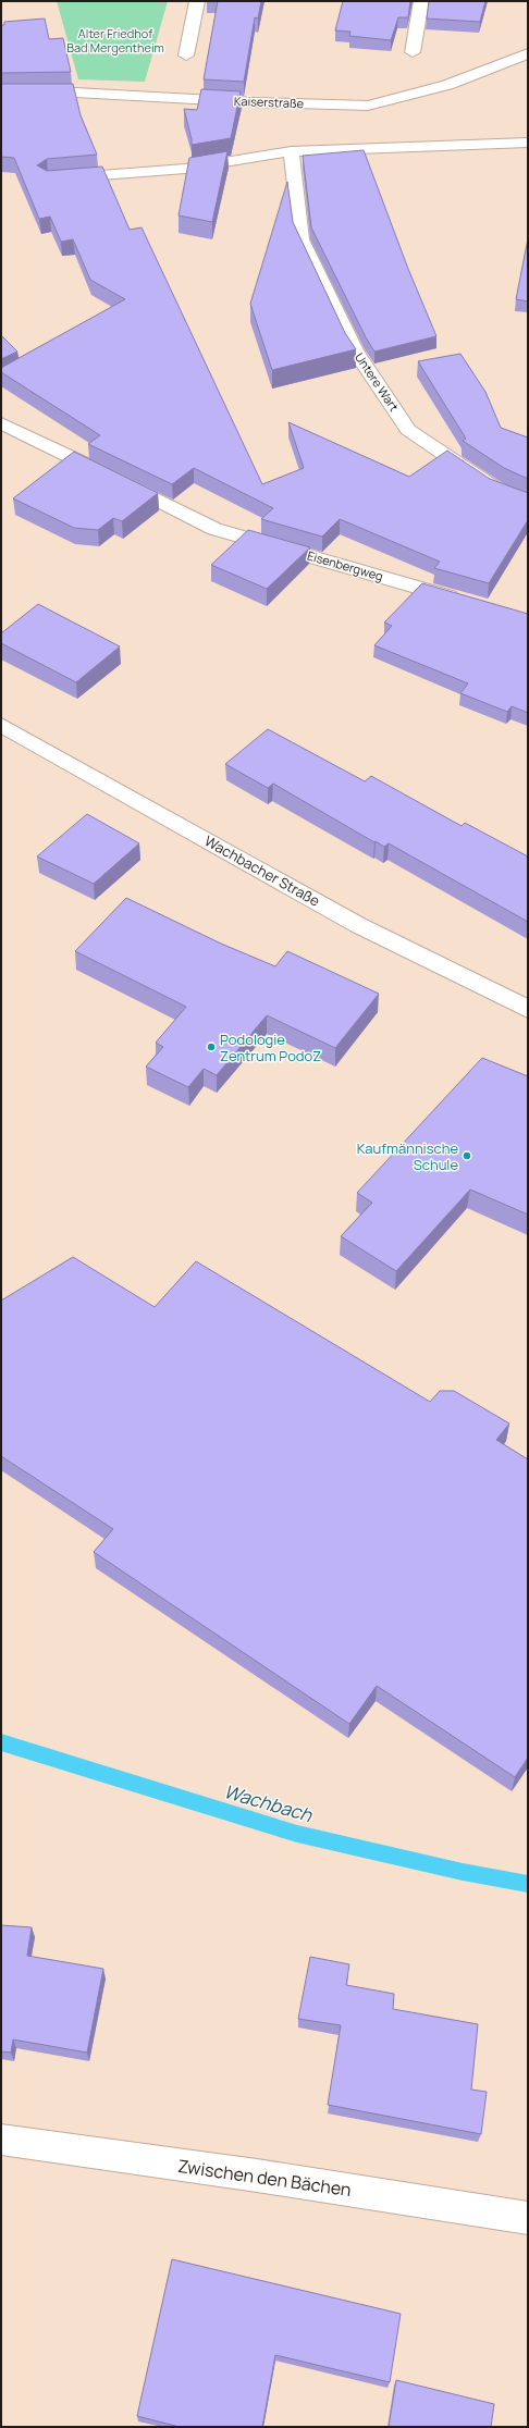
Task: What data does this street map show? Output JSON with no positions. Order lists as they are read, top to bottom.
{
  "streets": {
    "street": [
      "Kaiserstraße",
      "Untere Wart",
      "Eisenbergweg",
      "Wachbacher Straße",
      "Zwischen den Bächen"
    ]
  },
  "water": ["Wachbach"],
  "parks": ["Alter Friedhof Bad Mergentheim"],
  "places": ["Podologie Zentrum PodoZ", "Kaufmännische Schule"]
}
